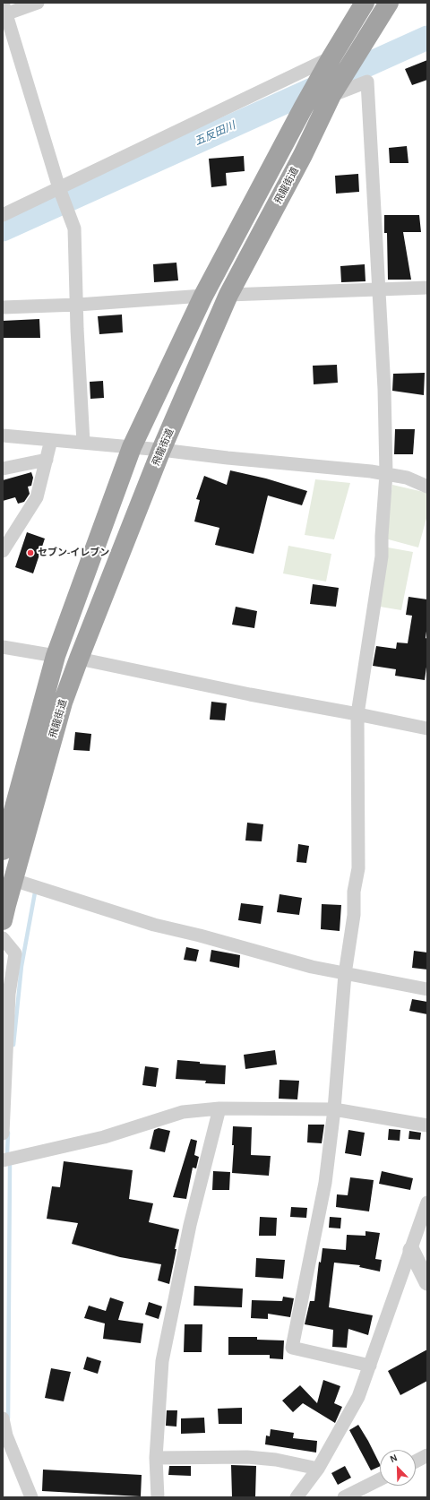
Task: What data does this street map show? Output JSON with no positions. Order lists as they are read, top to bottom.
{
  "streets": {
    "highway": ["飛龍街道"]
  },
  "water": ["五反田川"],
  "places": ["セブン-イレブン"],
  "north": "top left"
}
